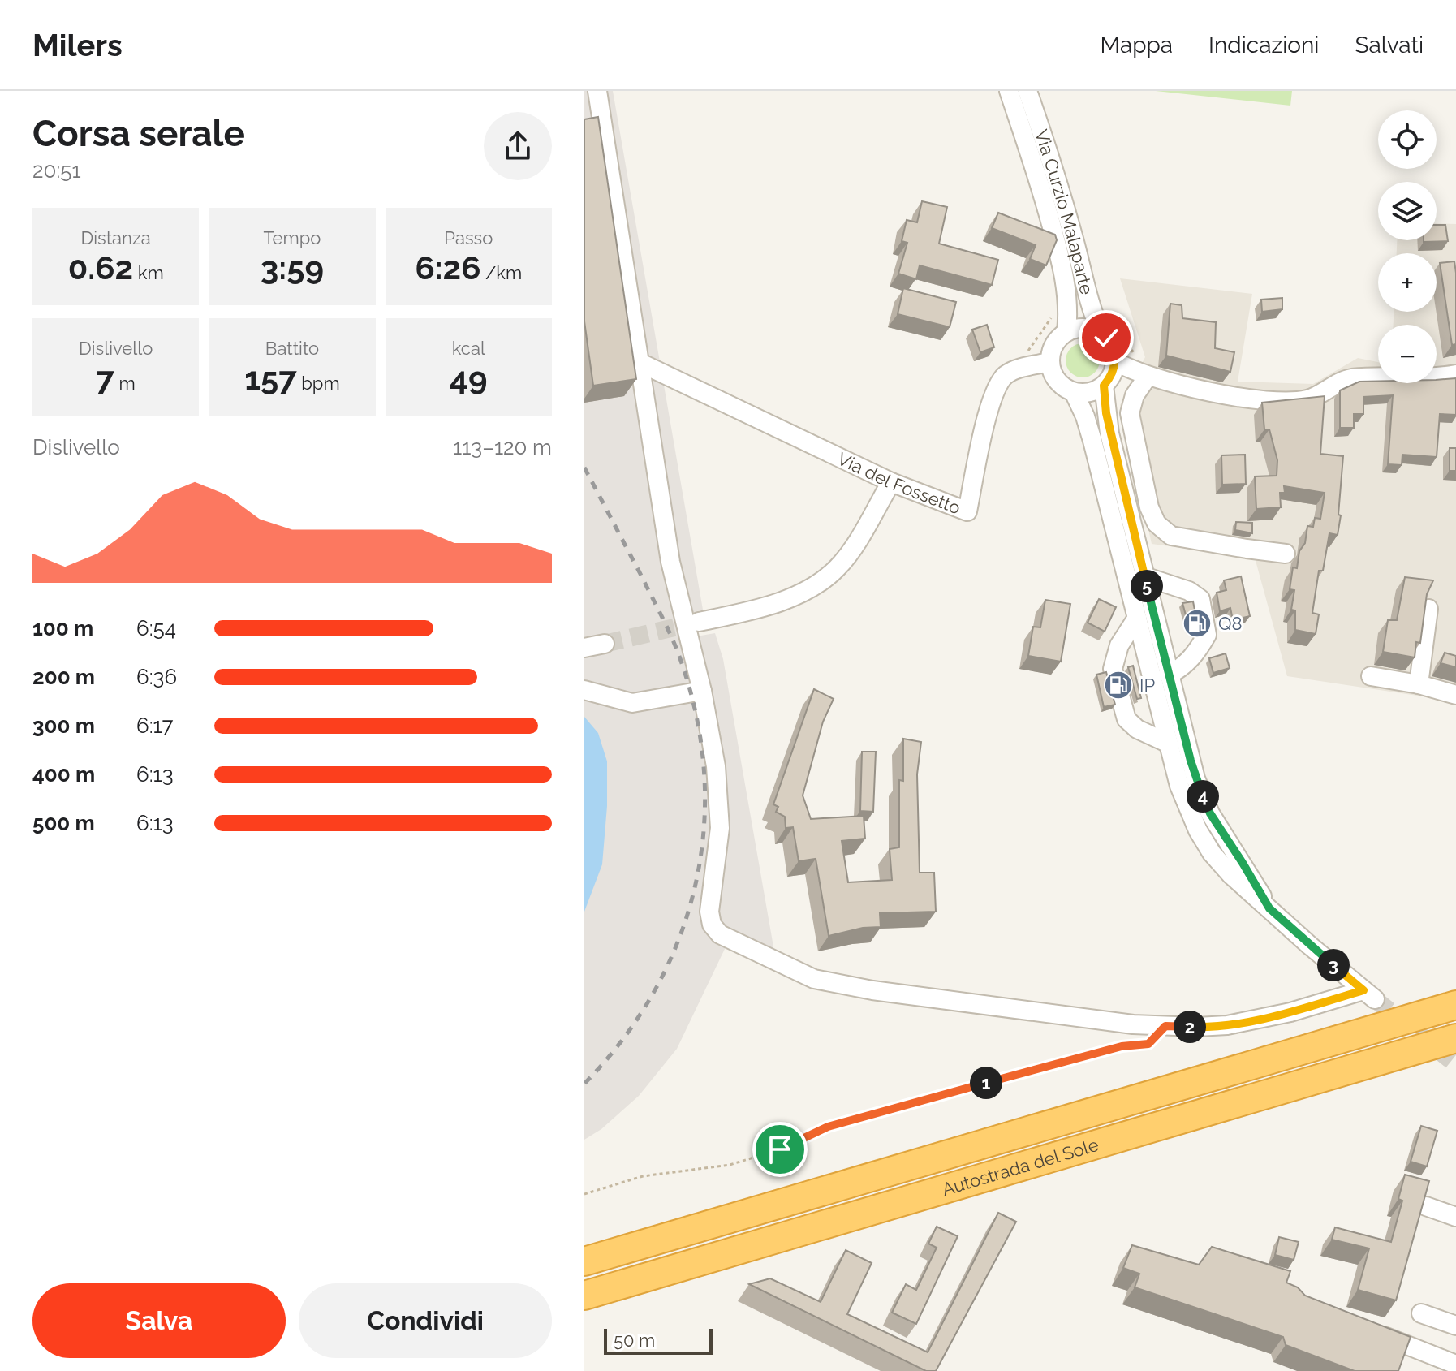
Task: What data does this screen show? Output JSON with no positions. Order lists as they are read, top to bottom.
{
  "streets": {
    "highway": ["Autostrada del Sole"],
    "street": ["Via Curzio Malaparte", "Via del Fossetto"]
  },
  "crossings": [
    ["Via Curzio Malaparte", "Via del Fossetto"]
  ],
  "places": {
    "fuel station": ["Q8", "IP"]
  },
  "scale_bar": "50 m",
  "page": {
    "header": "Milers",
    "nav": ["Mappa", "Indicazioni", "Salvati"],
    "heading": ["Corsa serale", "20:51"],
    "map_buttons": ["+", "−"],
    "stats": [
      ["Distanza", "0.62 km"],
      ["Tempo", "3:59"],
      ["Passo", "6:26 /km"],
      ["Dislivello", "7 m"],
      ["Battito", "157 bpm"],
      ["kcal", "49"]
    ],
    "chart": ["Dislivello", "113–120 m"],
    "pins": [
      "5",
      "4",
      "3",
      "2",
      "1"
    ],
    "list": [
      {
        "name": "100 m",
        "note": "6:54"
      },
      {
        "name": "200 m",
        "note": "6:36"
      },
      {
        "name": "300 m",
        "note": "6:17"
      },
      {
        "name": "400 m",
        "note": "6:13"
      },
      {
        "name": "500 m",
        "note": "6:13"
      }
    ],
    "buttons": ["Salva", "Condividi"],
    "scale": "50 m"
  }
}
